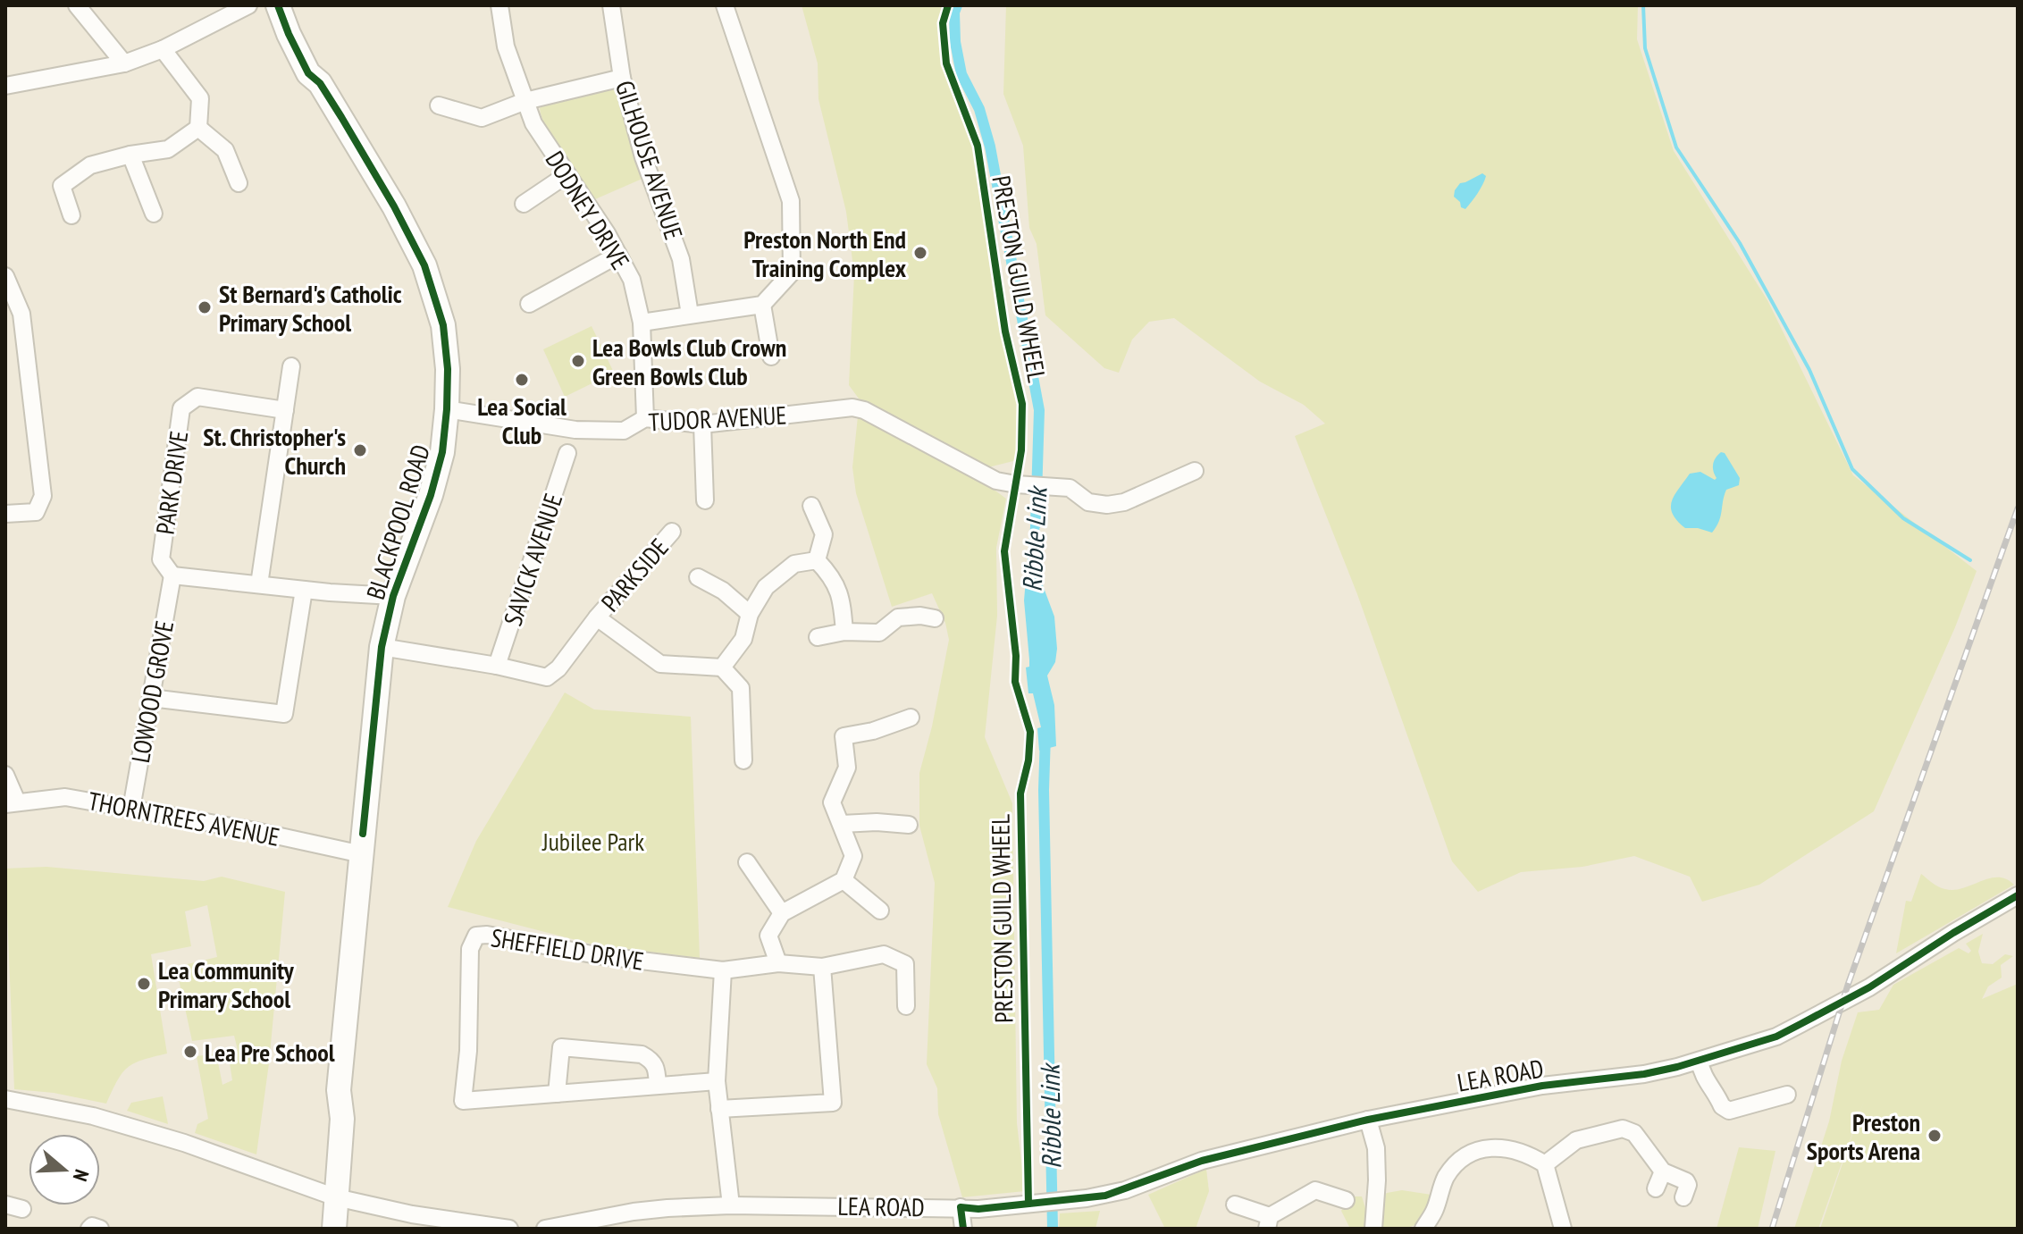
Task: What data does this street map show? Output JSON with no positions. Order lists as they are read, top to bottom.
{
  "streets": {
    "highway": ["BLACKPOOL ROAD"],
    "street": [
      "GILHOUSE AVENUE",
      "DODNEY DRIVE",
      "TUDOR AVENUE",
      "PARK DRIVE",
      "SAVICK AVENUE",
      "PARKSIDE",
      "LOWOOD GROVE",
      "THORNTREES AVENUE",
      "SHEFFIELD DRIVE",
      "LEA ROAD"
    ],
    "cycle path": ["PRESTON GUILD WHEEL"]
  },
  "crossings": [
    ["DODNEY DRIVE", "TUDOR AVENUE"],
    ["TUDOR AVENUE", "BLACKPOOL ROAD"],
    ["PARK DRIVE", "LOWOOD GROVE"],
    ["BLACKPOOL ROAD", "THORNTREES AVENUE"],
    ["SAVICK AVENUE", "PARKSIDE"],
    ["LOWOOD GROVE", "THORNTREES AVENUE"]
  ],
  "water": ["Ribble Link"],
  "parks": ["Jubilee Park"],
  "places": [
    "Preston North End Training Complex",
    "St Bernard's Catholic Primary School",
    "Lea Bowls Club Crown Green Bowls Club",
    "Lea Social Club",
    "St. Christopher's Church",
    "Lea Community Primary School",
    "Lea Pre School",
    "Preston Sports Arena"
  ],
  "north": "right"
}
